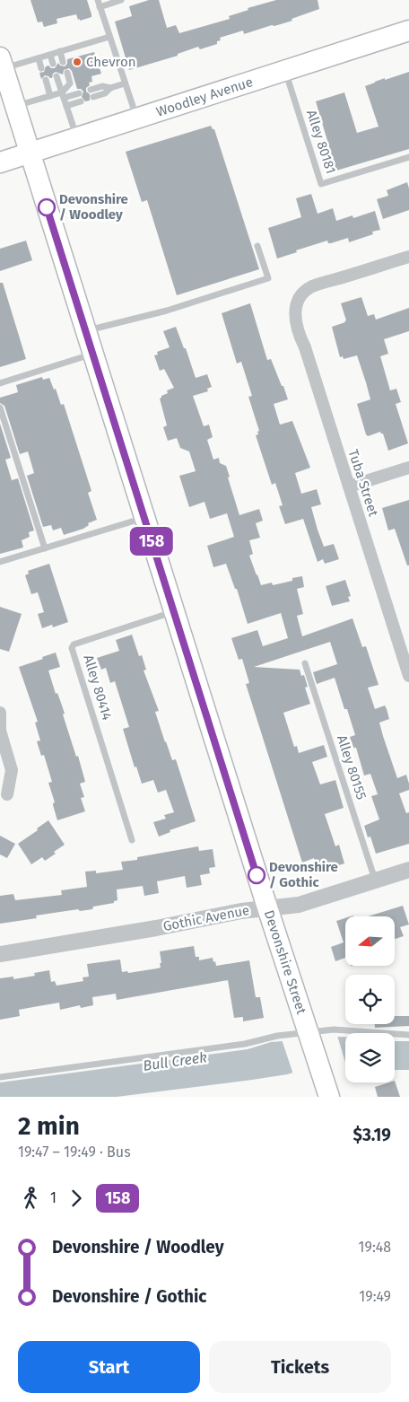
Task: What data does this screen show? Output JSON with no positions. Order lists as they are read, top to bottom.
{
  "streets": {
    "main road": ["Woodley Avenue", "Devonshire Street"],
    "street": ["Tuba Street", "Gothic Avenue"],
    "lane": ["Alley 80181", "Alley 80414", "Alley 80155"]
  },
  "crossings": [
    ["Woodley Avenue", "Alley 80181"],
    ["Woodley Avenue", "Devonshire Street"],
    ["Alley 80414", "Devonshire Street"],
    ["Alley 80155", "Gothic Avenue"],
    ["Gothic Avenue", "Devonshire Street"]
  ],
  "water": ["Bull Creek"],
  "places": ["Chevron", "Devonshire / Woodley", "Devonshire / Gothic"],
  "lines": ["bus line 158"],
  "north": "left",
  "page": {
    "on_map": "158",
    "heading": ["2 min", "19:47 – 19:49 · Bus", "$3.19"],
    "legs": ["1", "158"],
    "list": [
      {
        "name": "Devonshire / Woodley",
        "value": "19:48"
      },
      {
        "name": "Devonshire / Gothic",
        "value": "19:49"
      }
    ],
    "buttons": ["Start", "Tickets"]
  }
}
